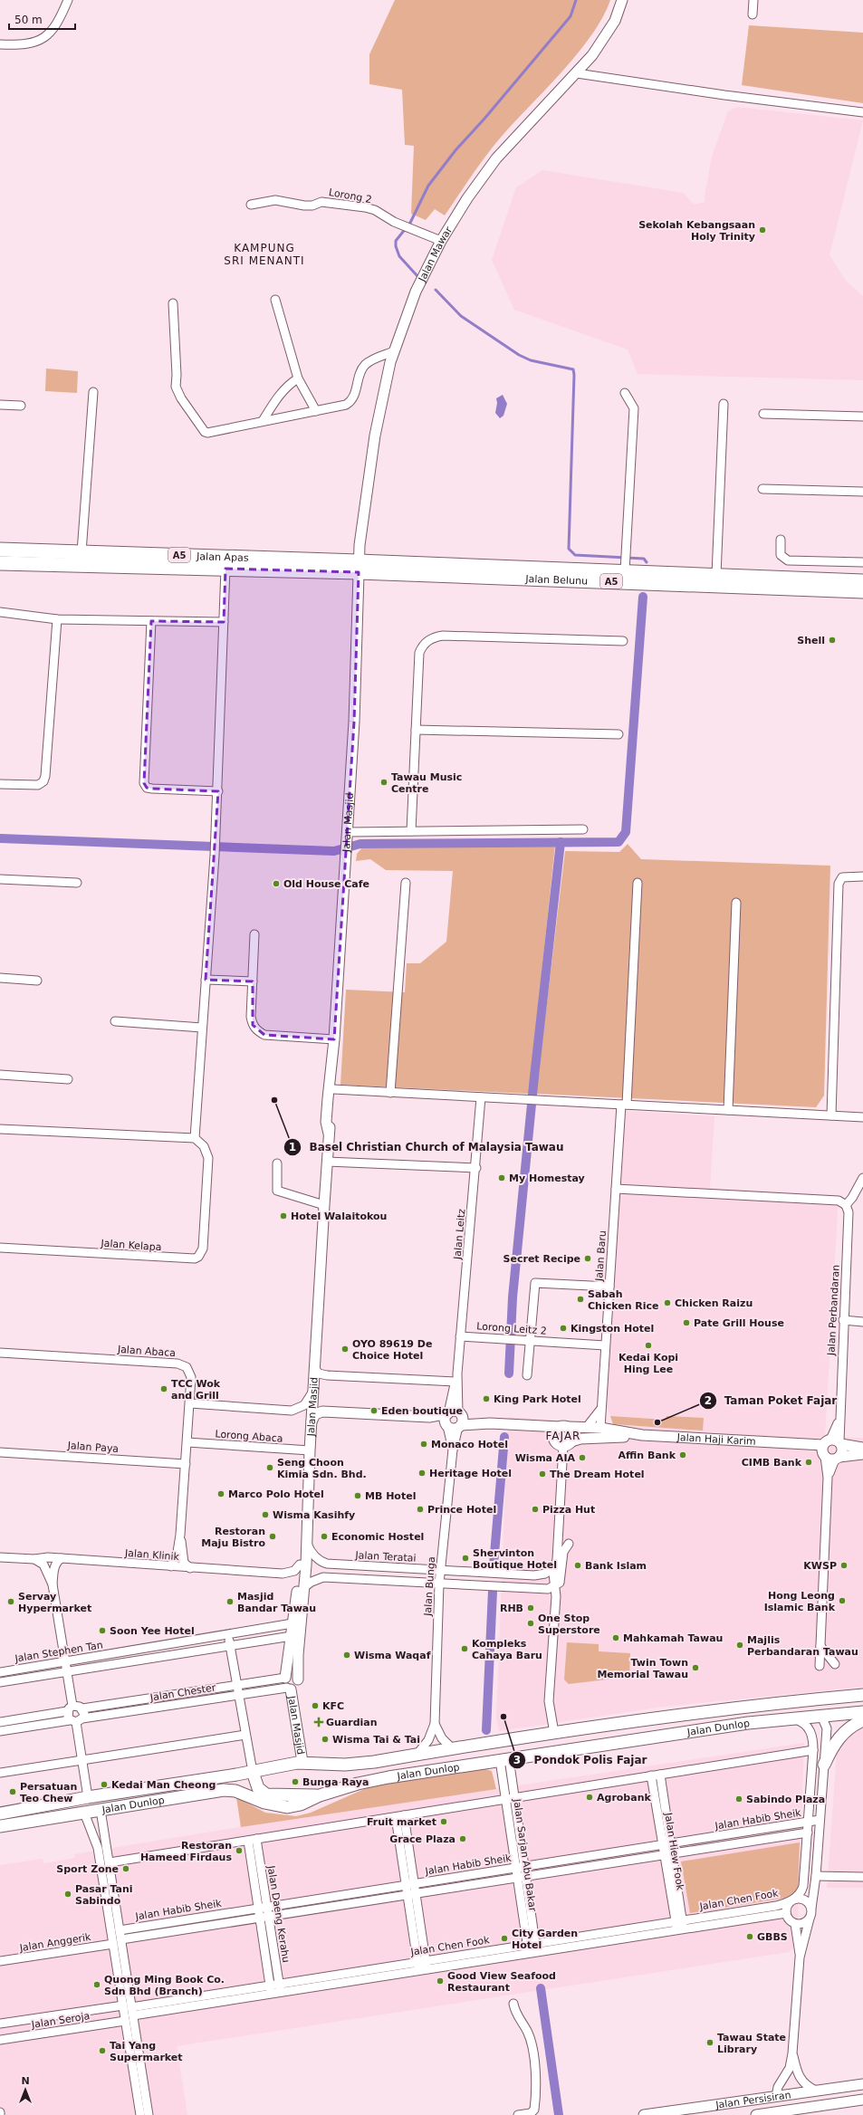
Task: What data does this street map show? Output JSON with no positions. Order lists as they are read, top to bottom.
{
  "streets": {
    "highway": ["A5", "Jalan Apas", "Jalan Belunu"],
    "main road": ["Jalan Dunlop"],
    "street": [
      "Lorong 2",
      "Jalan Mawar",
      "Jalan Masjid",
      "Jalan Leitz",
      "Jalan Kelapa",
      "Jalan Baru",
      "Jalan Perbandaran",
      "Lorong Leitz 2",
      "Jalan Abaca",
      "Lorong Abaca",
      "Jalan Haji Karim",
      "Jalan Paya",
      "Jalan Klinik",
      "Jalan Teratai",
      "Jalan Bunga",
      "Jalan Stephen Tan",
      "Jalan Chester",
      "Jalan Habib Sheik",
      "Jalan Hiew Fook",
      "Jalan Sarjan Abu Bakar",
      "Jalan Chen Fook",
      "Jalan Daeng Kerahu",
      "Jalan Anggerik",
      "Jalan Seroja",
      "Jalan Persisiran"
    ]
  },
  "crossings": [
    ["Lorong 2", "Jalan Mawar"],
    ["Jalan Mawar", "Jalan Apas"],
    ["Jalan Mawar", "Jalan Belunu"],
    ["Jalan Mawar", "Jalan Masjid"],
    ["Jalan Apas", "Jalan Belunu"],
    ["Jalan Apas", "Jalan Masjid"],
    ["Jalan Belunu", "Jalan Masjid"],
    ["Jalan Masjid", "Lorong Abaca"],
    ["Jalan Masjid", "Jalan Klinik"],
    ["Jalan Masjid", "Jalan Teratai"],
    ["Jalan Masjid", "Jalan Stephen Tan"],
    ["Jalan Masjid", "Jalan Chester"],
    ["Jalan Masjid", "Jalan Dunlop"],
    ["Jalan Leitz", "Lorong Leitz 2"],
    ["Jalan Baru", "Lorong Leitz 2"],
    ["Jalan Perbandaran", "Jalan Haji Karim"],
    ["Jalan Abaca", "Lorong Abaca"],
    ["Jalan Abaca", "Jalan Paya"],
    ["Jalan Teratai", "Jalan Bunga"],
    ["Jalan Bunga", "Jalan Dunlop"],
    ["Jalan Dunlop", "Jalan Sarjan Abu Bakar"],
    ["Jalan Habib Sheik", "Jalan Hiew Fook"],
    ["Jalan Habib Sheik", "Jalan Sarjan Abu Bakar"],
    ["Jalan Habib Sheik", "Jalan Daeng Kerahu"],
    ["Jalan Hiew Fook", "Jalan Chen Fook"],
    ["Jalan Sarjan Abu Bakar", "Jalan Chen Fook"],
    ["Jalan Chen Fook", "Jalan Daeng Kerahu"]
  ],
  "districts": ["KAMPUNG SRI MENANTI", "FAJAR"],
  "places": {
    "other": [
      "Sekolah Kebangsaan Holy Trinity",
      "Shell",
      "Tawau Music Centre",
      "Old House Cafe",
      "Basel Christian Church of Malaysia Tawau",
      "My Homestay",
      "Hotel Walaitokou",
      "Secret Recipe",
      "Sabah Chicken Rice",
      "Chicken Raizu",
      "Pate Grill House",
      "Kingston Hotel",
      "Kedai Kopi Hing Lee",
      "OYO 89619 De Choice Hotel",
      "TCC Wok and Grill",
      "King Park Hotel",
      "Eden boutique",
      "Taman Poket Fajar",
      "Monaco Hotel",
      "Affin Bank",
      "Wisma AIA",
      "CIMB Bank",
      "Seng Choon Kimia Sdn. Bhd.",
      "Heritage Hotel",
      "The Dream Hotel",
      "Marco Polo Hotel",
      "MB Hotel",
      "Prince Hotel",
      "Pizza Hut",
      "Wisma Kasihfy",
      "Restoran Maju Bistro",
      "Economic Hostel",
      "Shervinton Boutique Hotel",
      "Bank Islam",
      "KWSP",
      "Hong Leong Islamic Bank",
      "Servay Hypermarket",
      "Masjid Bandar Tawau",
      "RHB",
      "One Stop Superstore",
      "Soon Yee Hotel",
      "Mahkamah Tawau",
      "Majlis Perbandaran Tawau",
      "Kompleks Cahaya Baru",
      "Wisma Waqaf",
      "Twin Town Memorial Tawau",
      "KFC",
      "Pondok Polis Fajar",
      "Wisma Tai & Tai",
      "Bunga Raya",
      "Kedai Man Cheong",
      "Persatuan Teo Chew",
      "Agrobank",
      "Sabindo Plaza",
      "Fruit market",
      "Grace Plaza",
      "Restoran Hameed Firdaus",
      "Sport Zone",
      "Pasar Tani Sabindo",
      "GBBS",
      "City Garden Hotel",
      "Good View Seafood Restaurant",
      "Quong Ming Book Co. Sdn Bhd (Branch)",
      "Tawau State Library",
      "Tai Yang Supermarket"
    ],
    "health": ["Guardian"]
  },
  "scale_bar": "50 m",
  "north": "top"
}
